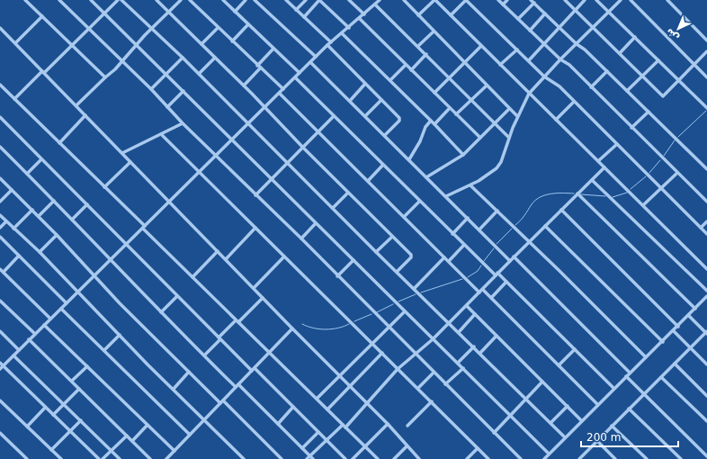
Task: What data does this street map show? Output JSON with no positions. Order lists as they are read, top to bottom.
{
  "scale_bar": "200 m",
  "north": "bottom left"
}
